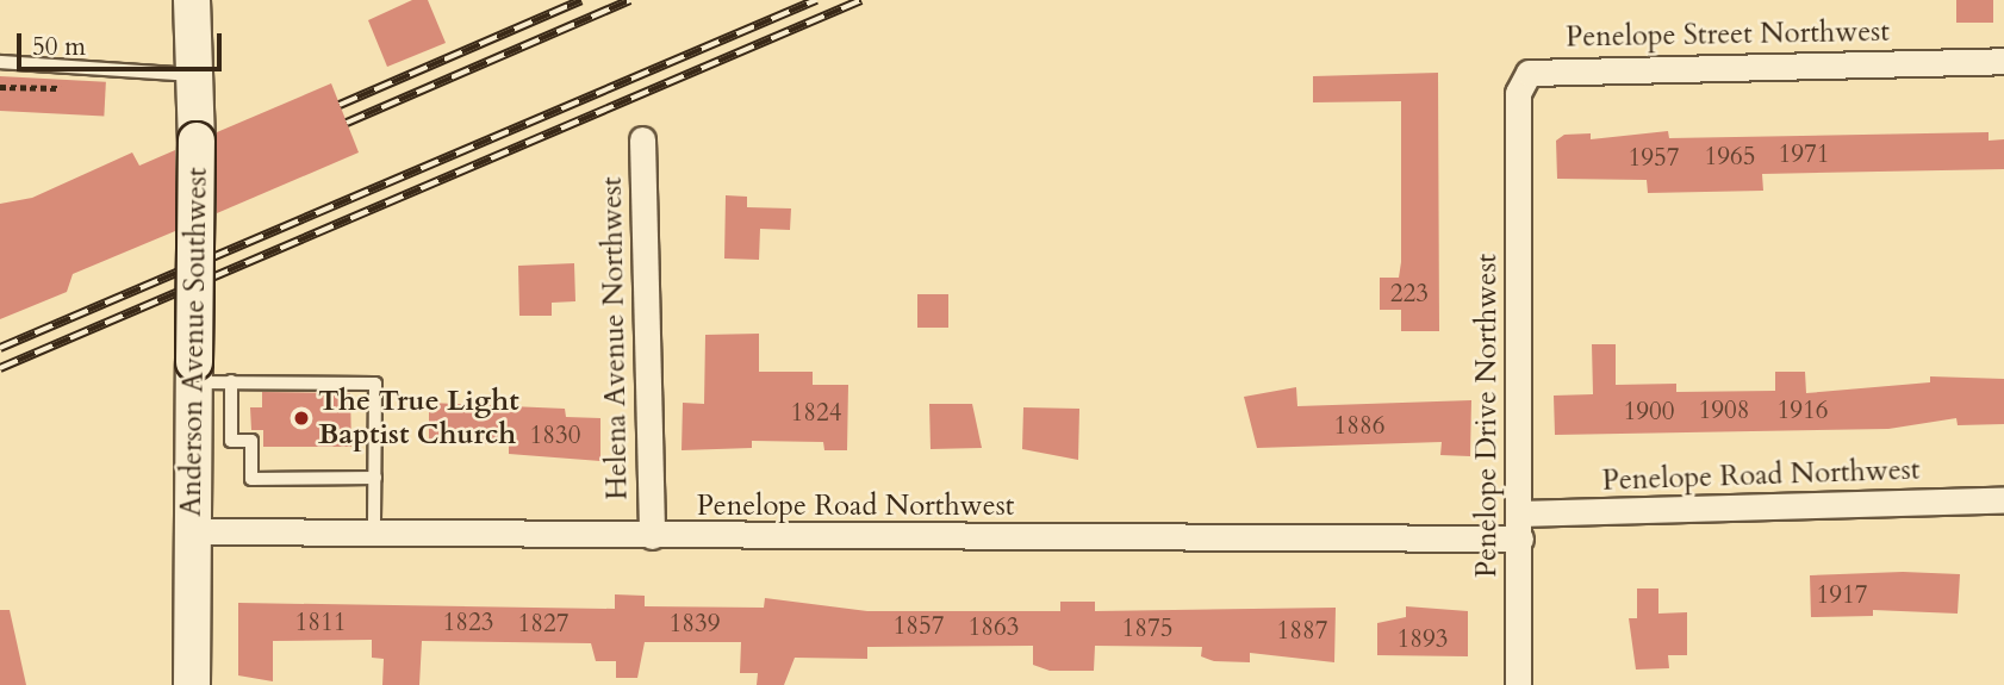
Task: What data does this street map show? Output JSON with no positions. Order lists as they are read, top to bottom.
{
  "streets": {
    "street": [
      "Penelope Street Northwest",
      "Helena Avenue Northwest",
      "Anderson Avenue Southwest",
      "Penelope Drive Northwest",
      "Penelope Road Northwest"
    ]
  },
  "crossings": [
    ["Penelope Street Northwest", "Penelope Drive Northwest"],
    ["Helena Avenue Northwest", "Penelope Road Northwest"],
    ["Anderson Avenue Southwest", "Penelope Road Northwest"],
    ["Penelope Drive Northwest", "Penelope Road Northwest"]
  ],
  "places": ["The True Light Baptist Church"],
  "house_numbers": [
    "1971",
    "1965",
    "1957",
    "223",
    "1908",
    "1916",
    "1900",
    "1824",
    "1886",
    "1830",
    "1917",
    "1811",
    "1823",
    "1827",
    "1839",
    "1857",
    "1863",
    "1875",
    "1887",
    "1893"
  ],
  "scale_bar": "50 m"
}
